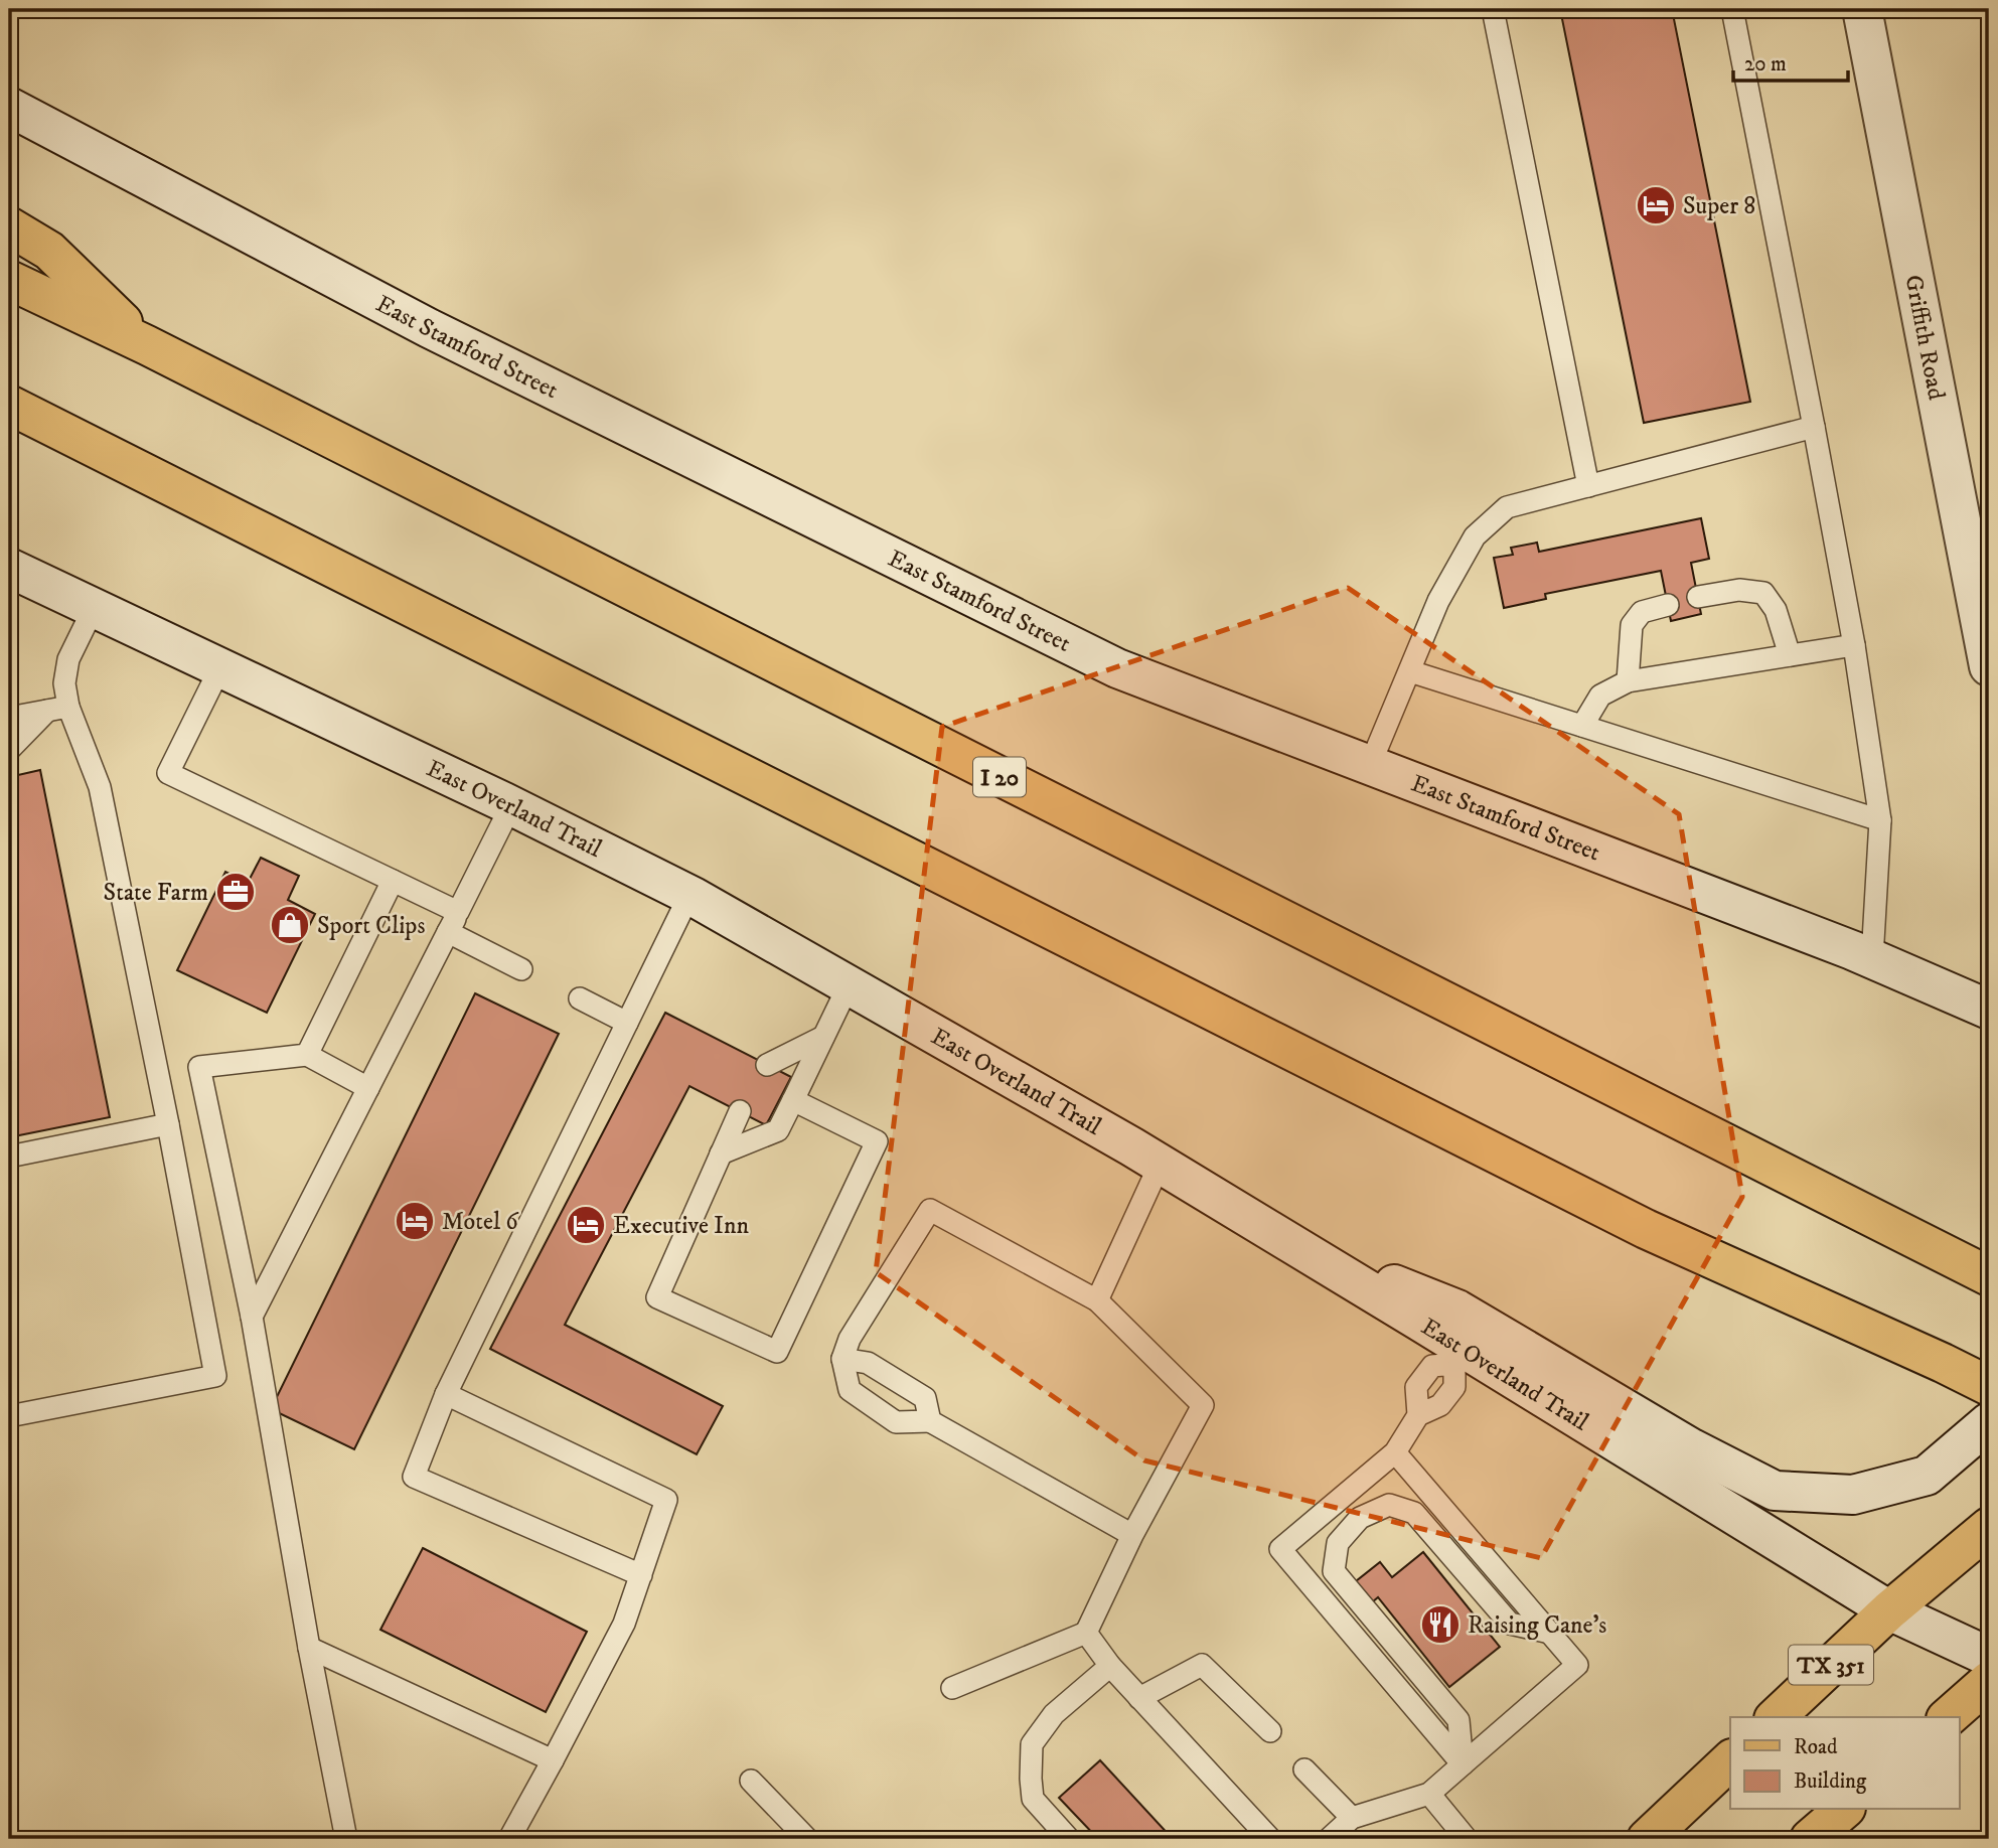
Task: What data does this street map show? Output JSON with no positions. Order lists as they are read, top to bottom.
{
  "streets": {
    "main road": [
      "Griffith Road",
      "East Stamford Street",
      "I 20",
      "East Overland Trail",
      "TX 351"
    ]
  },
  "crossings": [
    ["East Overland Trail", "TX 351"]
  ],
  "places": {
    "hotel": ["Super 8", "Motel 6", "Executive Inn"],
    "office": ["State Farm"],
    "shop": ["Sport Clips"],
    "restaurant": ["Raising Cane's"]
  },
  "legend": ["Road", "Building"],
  "scale_bar": "20 m"
}
